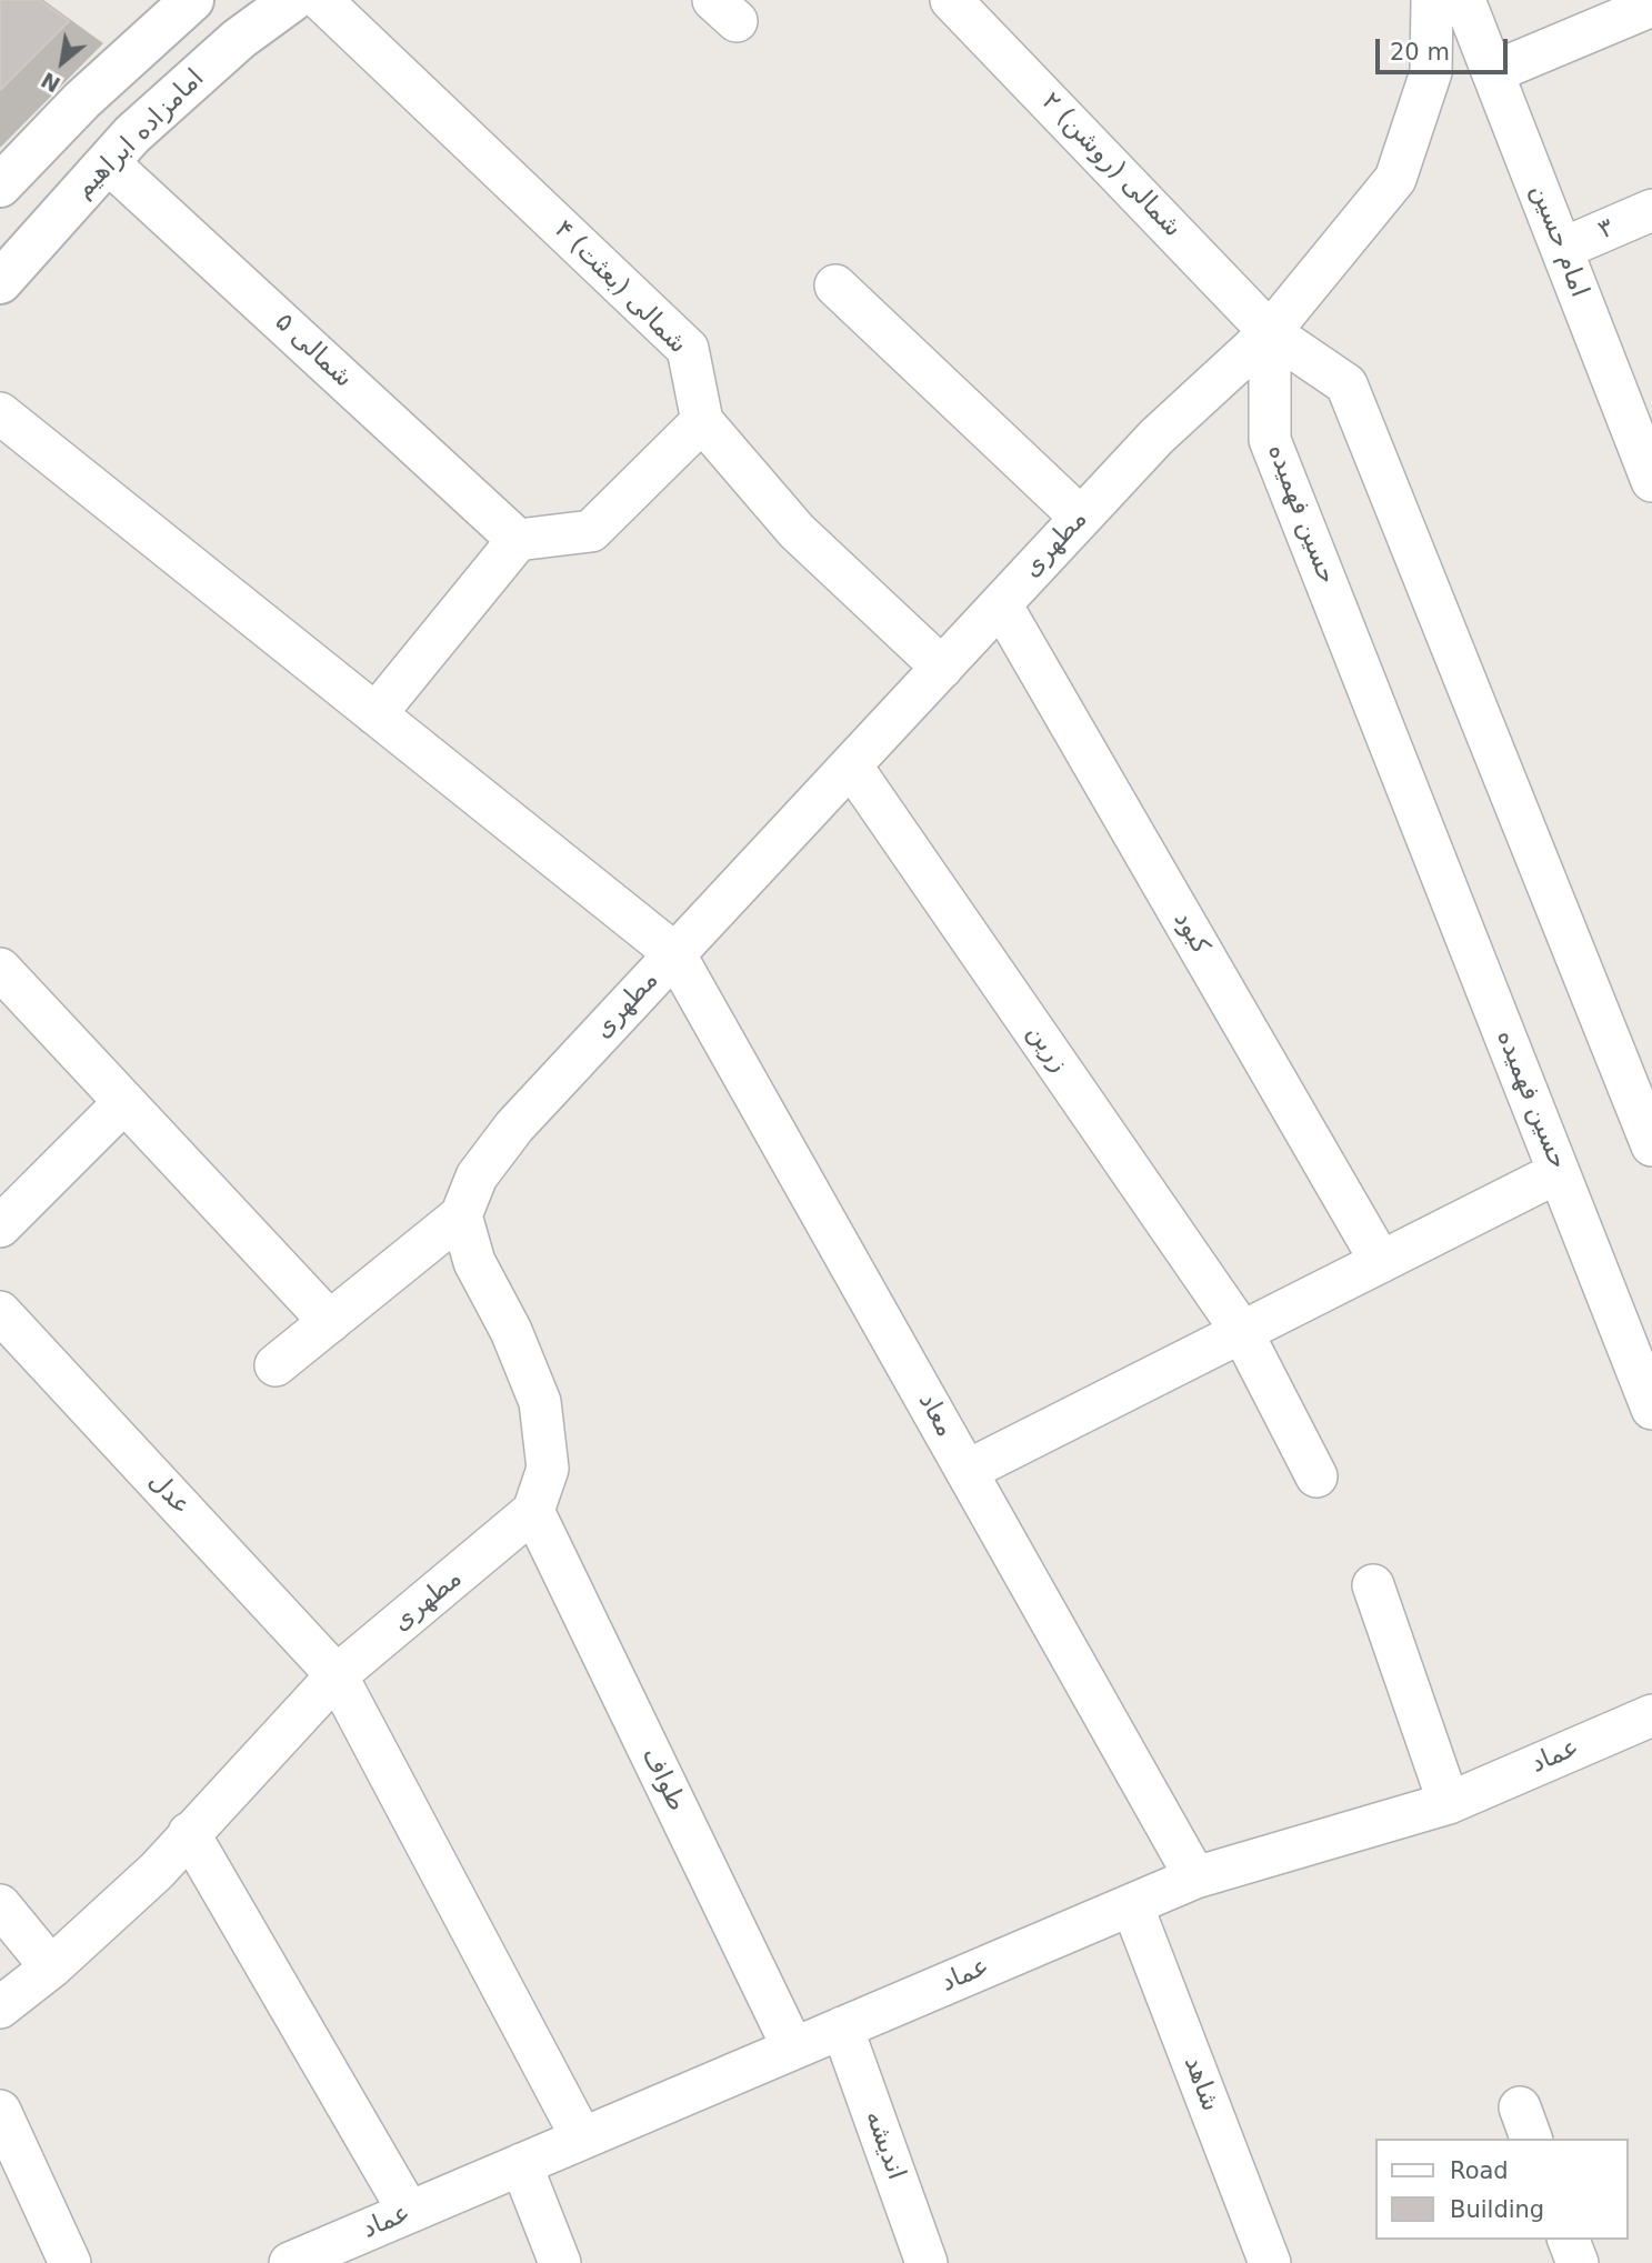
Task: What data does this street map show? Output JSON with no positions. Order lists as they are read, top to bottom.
{
  "streets": {
    "street": [
      "امامزاده ابراهیم",
      "۲ شمالی (روشن)",
      "۳",
      "امام حسین",
      "۴ شمالی (بعثت)",
      "۵ شمالی",
      "حسین فهمیده",
      "مطهری",
      "کبود",
      "زرین",
      "معاد",
      "عدل",
      "عماد",
      "طواف",
      "شاهد",
      "اندیشه"
    ]
  },
  "crossings": [
    ["امامزاده ابراهیم", "۵ شمالی"],
    ["۲ شمالی (روشن)", "حسین فهمیده"],
    ["۲ شمالی (روشن)", "مطهری"],
    ["۳", "امام حسین"],
    ["۴ شمالی (بعثت)", "مطهری"],
    ["حسین فهمیده", "مطهری"],
    ["مطهری", "کبود"],
    ["مطهری", "زرین"],
    ["مطهری", "معاد"],
    ["مطهری", "عدل"],
    ["مطهری", "طواف"],
    ["معاد", "عماد"],
    ["عدل", "عماد"],
    ["عماد", "طواف"],
    ["عماد", "شاهد"],
    ["عماد", "اندیشه"]
  ],
  "legend": ["Road", "Building"],
  "scale_bar": "20 m",
  "north": "bottom left"
}
